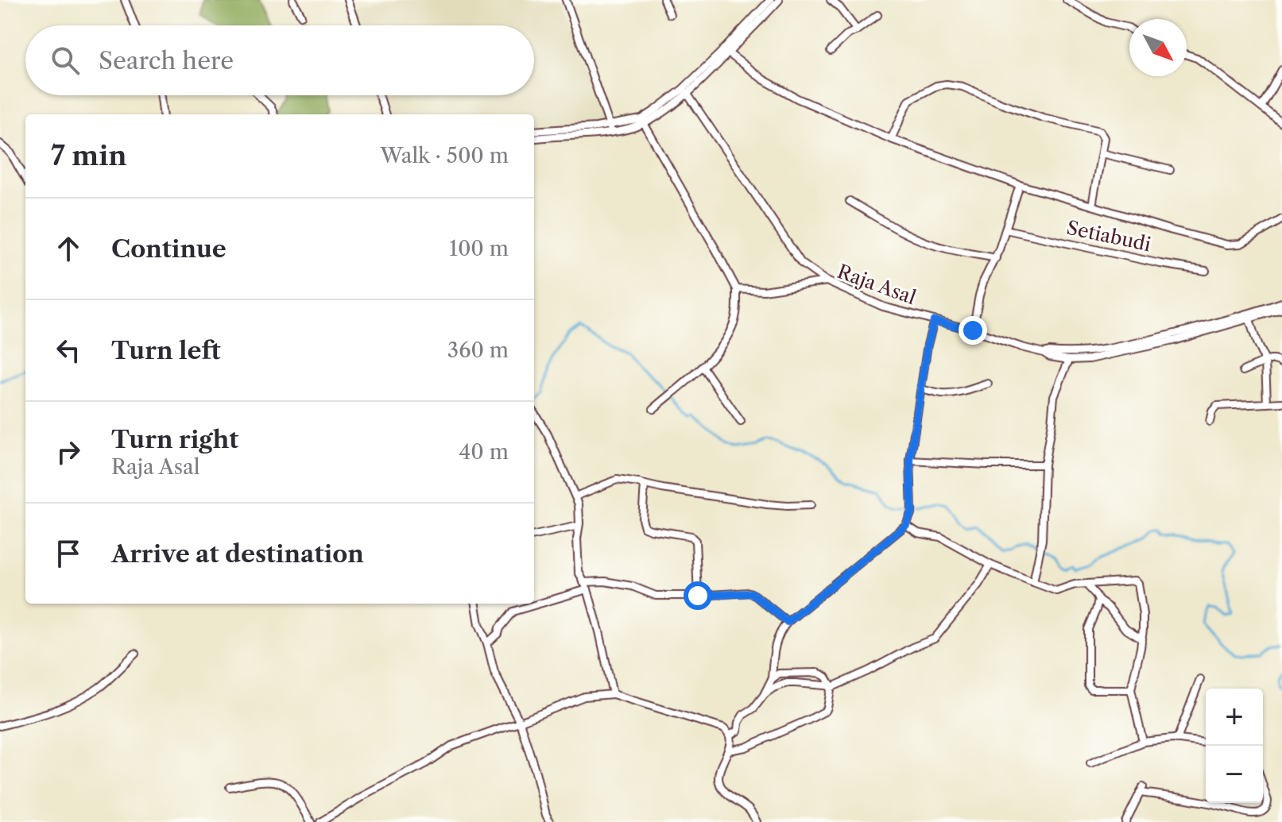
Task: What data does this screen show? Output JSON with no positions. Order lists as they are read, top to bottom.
{
  "streets": {
    "street": ["Setiabudi", "Raja Asal"]
  },
  "north": "bottom right",
  "page": {
    "search": "Search here",
    "heading": ["7 min", "Walk · 500 m"],
    "list": [
      ["Continue", "100 m"],
      ["Turn left", "360 m"],
      ["Turn right", "Raja Asal", "40 m"],
      "Arrive at destination"
    ],
    "map_buttons": ["+", "−"]
  }
}
